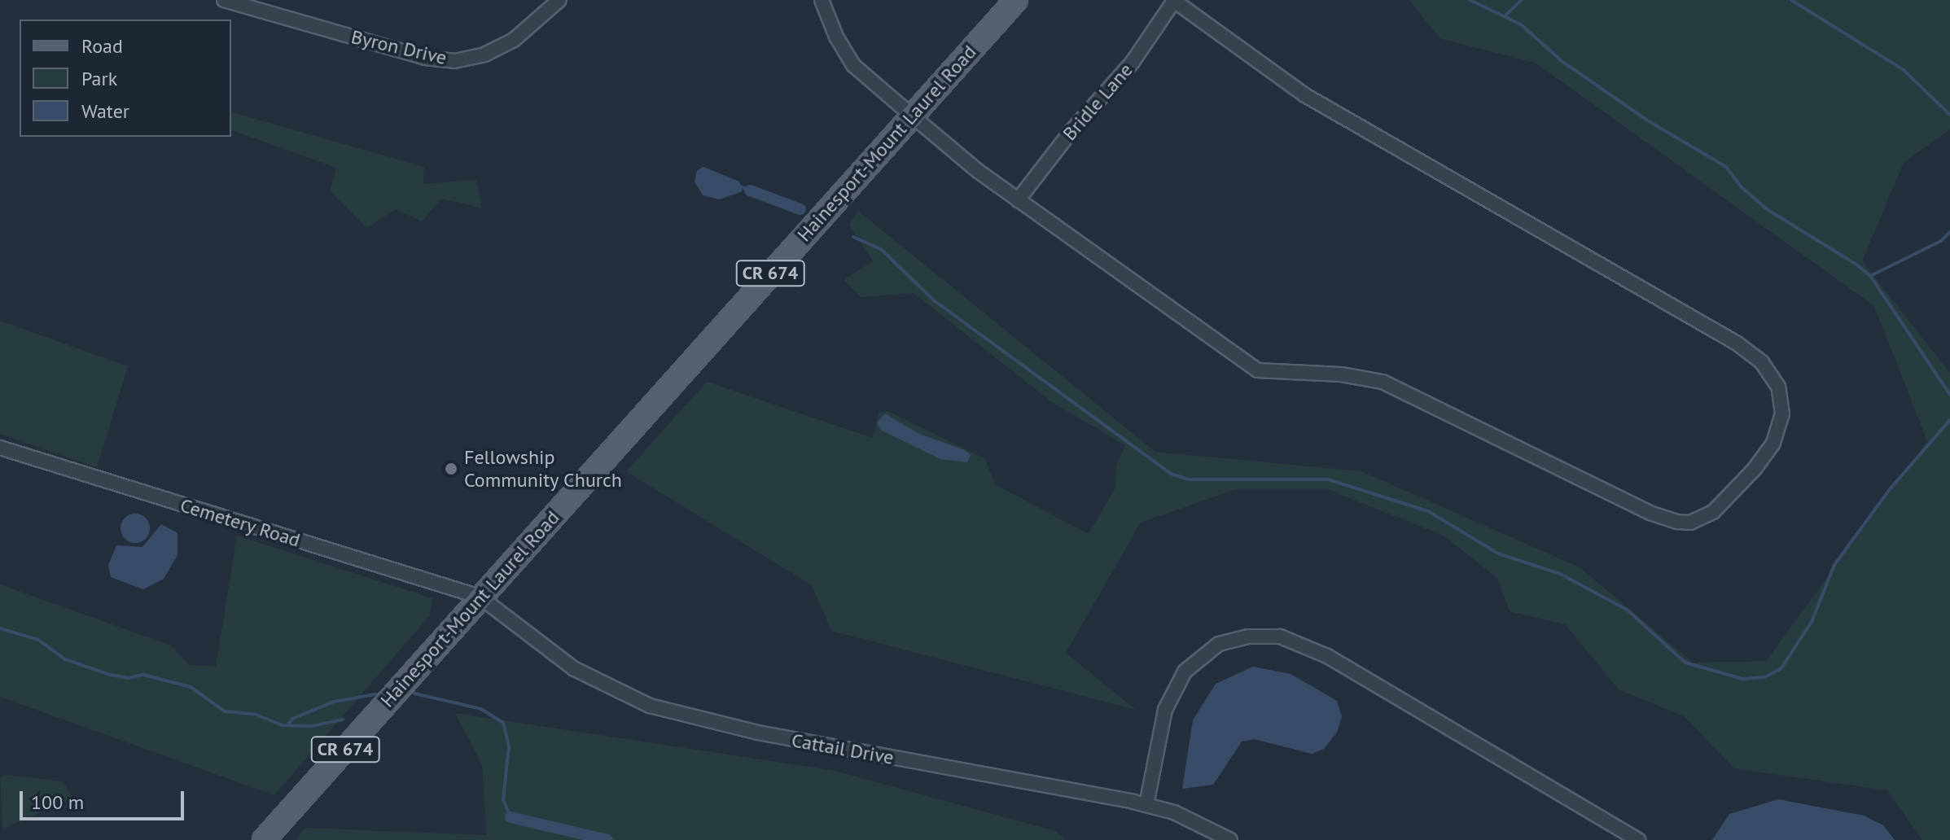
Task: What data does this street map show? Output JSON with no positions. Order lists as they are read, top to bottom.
{
  "streets": {
    "main road": ["Hainesport-Mount Laurel Road", "CR 674"],
    "street": [
      "Byron Drive",
      "Bridle Lane",
      "Cemetery Road",
      "Cattail Drive"
    ]
  },
  "crossings": [
    ["Hainesport-Mount Laurel Road", "Cemetery Road"],
    ["Hainesport-Mount Laurel Road", "Cattail Drive"],
    ["Cemetery Road", "Cattail Drive"]
  ],
  "places": ["Fellowship Community Church"],
  "legend": ["Road", "Park", "Water"],
  "scale_bar": "100 m"
}
